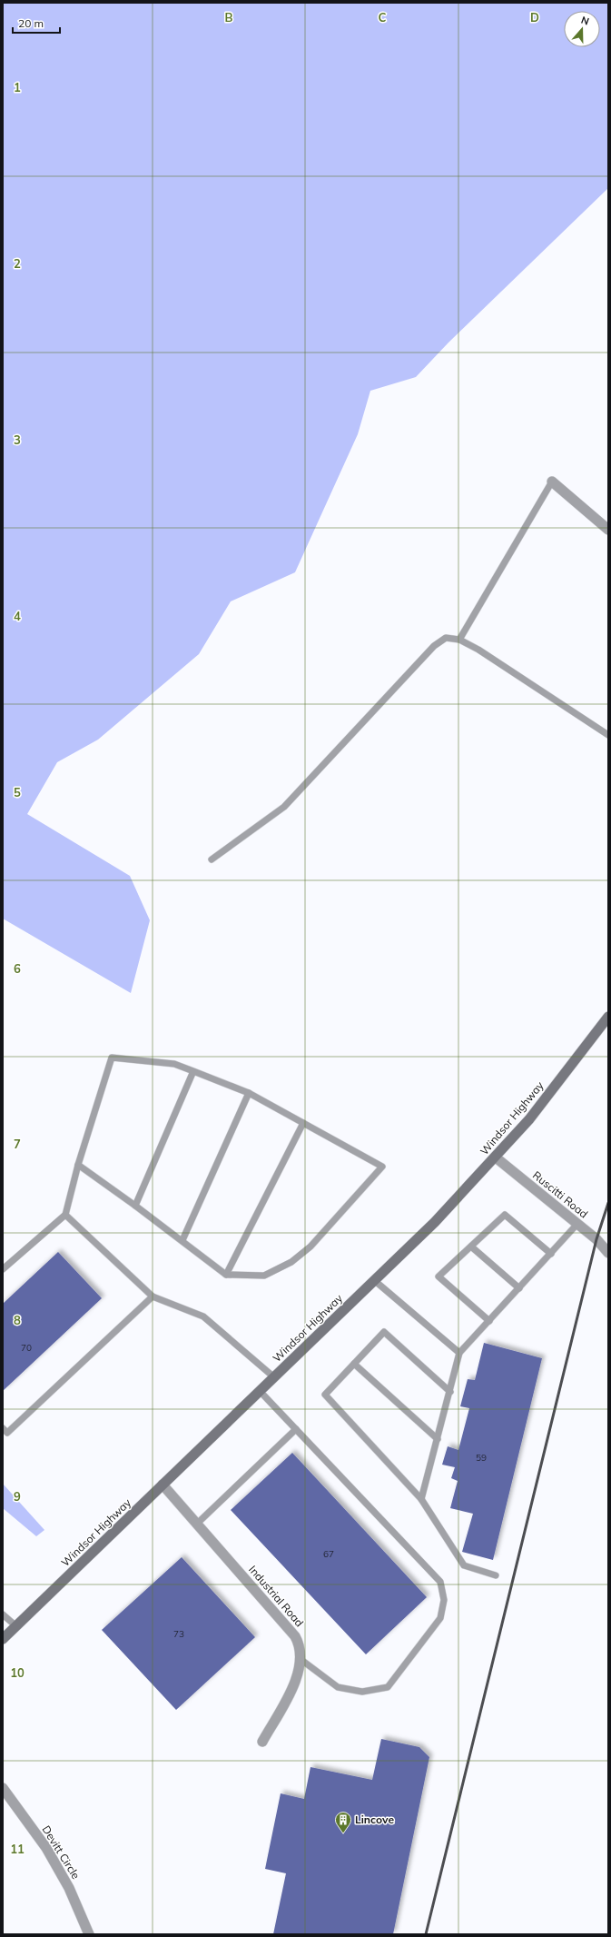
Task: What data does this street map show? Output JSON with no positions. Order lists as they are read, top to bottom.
{
  "streets": {
    "main road": ["Windsor Highway"],
    "street": ["Ruscitti Road", "Industrial Road", "Devitt Circle"]
  },
  "crossings": [
    ["Windsor Highway", "Ruscitti Road"],
    ["Windsor Highway", "Industrial Road"]
  ],
  "places": {
    "building": ["Lincove"]
  },
  "house_numbers": [
    "70",
    "59",
    "67",
    "73"
  ],
  "scale_bar": "20 m",
  "north": "top",
  "grid": {
    "columns": ["B", "C", "D"],
    "rows": [
      "1",
      "2",
      "3",
      "4",
      "5",
      "6",
      "7",
      "8",
      "9",
      "10",
      "11"
    ]
  }
}
